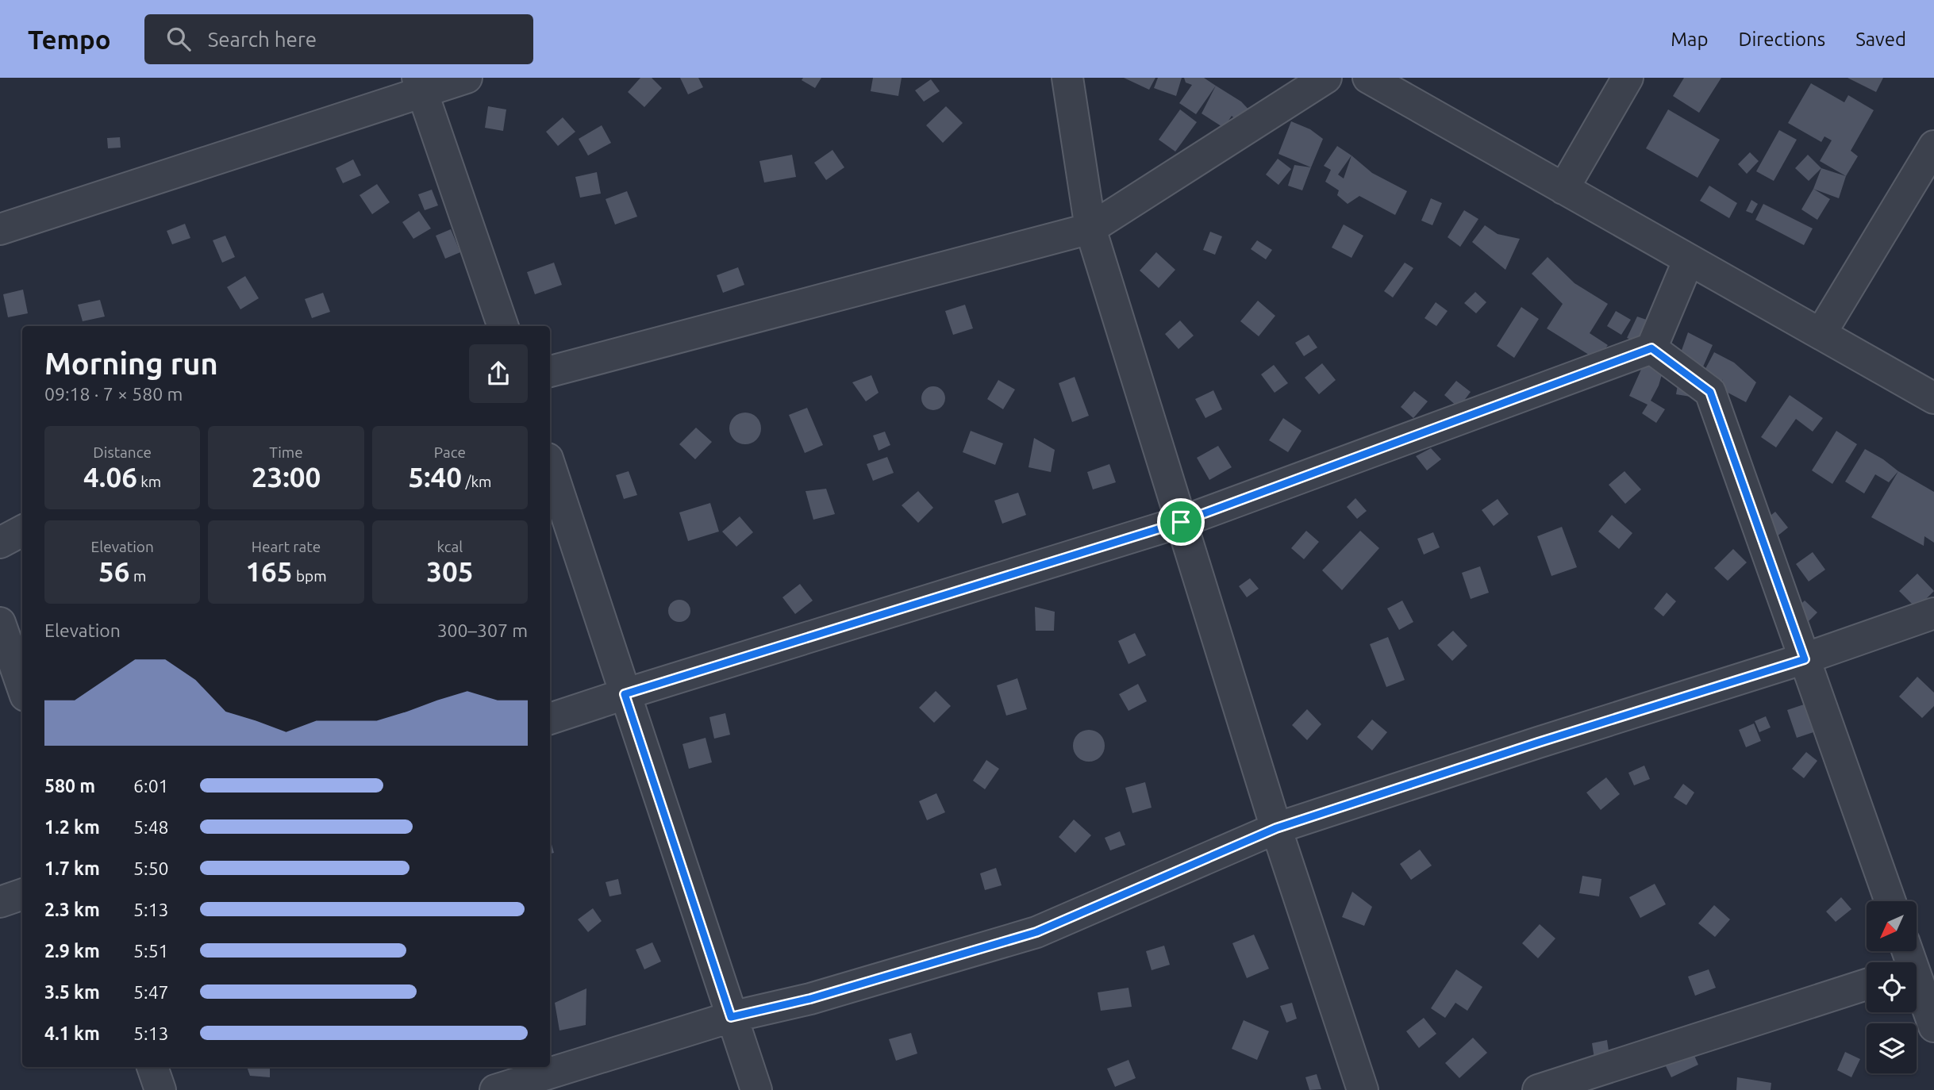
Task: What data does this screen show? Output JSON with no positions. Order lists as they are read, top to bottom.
{
  "north": "bottom left",
  "page": {
    "header": "Tempo",
    "search": "Search here",
    "nav": ["Map", "Directions", "Saved"],
    "heading": ["Morning run", "09:18 · 7 × 580 m"],
    "stats": [
      ["Distance", "4.06 km"],
      ["Time", "23:00"],
      ["Pace", "5:40 /km"],
      ["Elevation", "56 m"],
      ["Heart rate", "165 bpm"],
      ["kcal", "305"]
    ],
    "chart": ["Elevation", "300–307 m"],
    "list": [
      {
        "name": "580 m",
        "note": "6:01"
      },
      {
        "name": "1.2 km",
        "note": "5:48"
      },
      {
        "name": "1.7 km",
        "note": "5:50"
      },
      {
        "name": "2.3 km",
        "note": "5:13"
      },
      {
        "name": "2.9 km",
        "note": "5:51"
      },
      {
        "name": "3.5 km",
        "note": "5:47"
      },
      {
        "name": "4.1 km",
        "note": "5:13"
      }
    ]
  }
}
